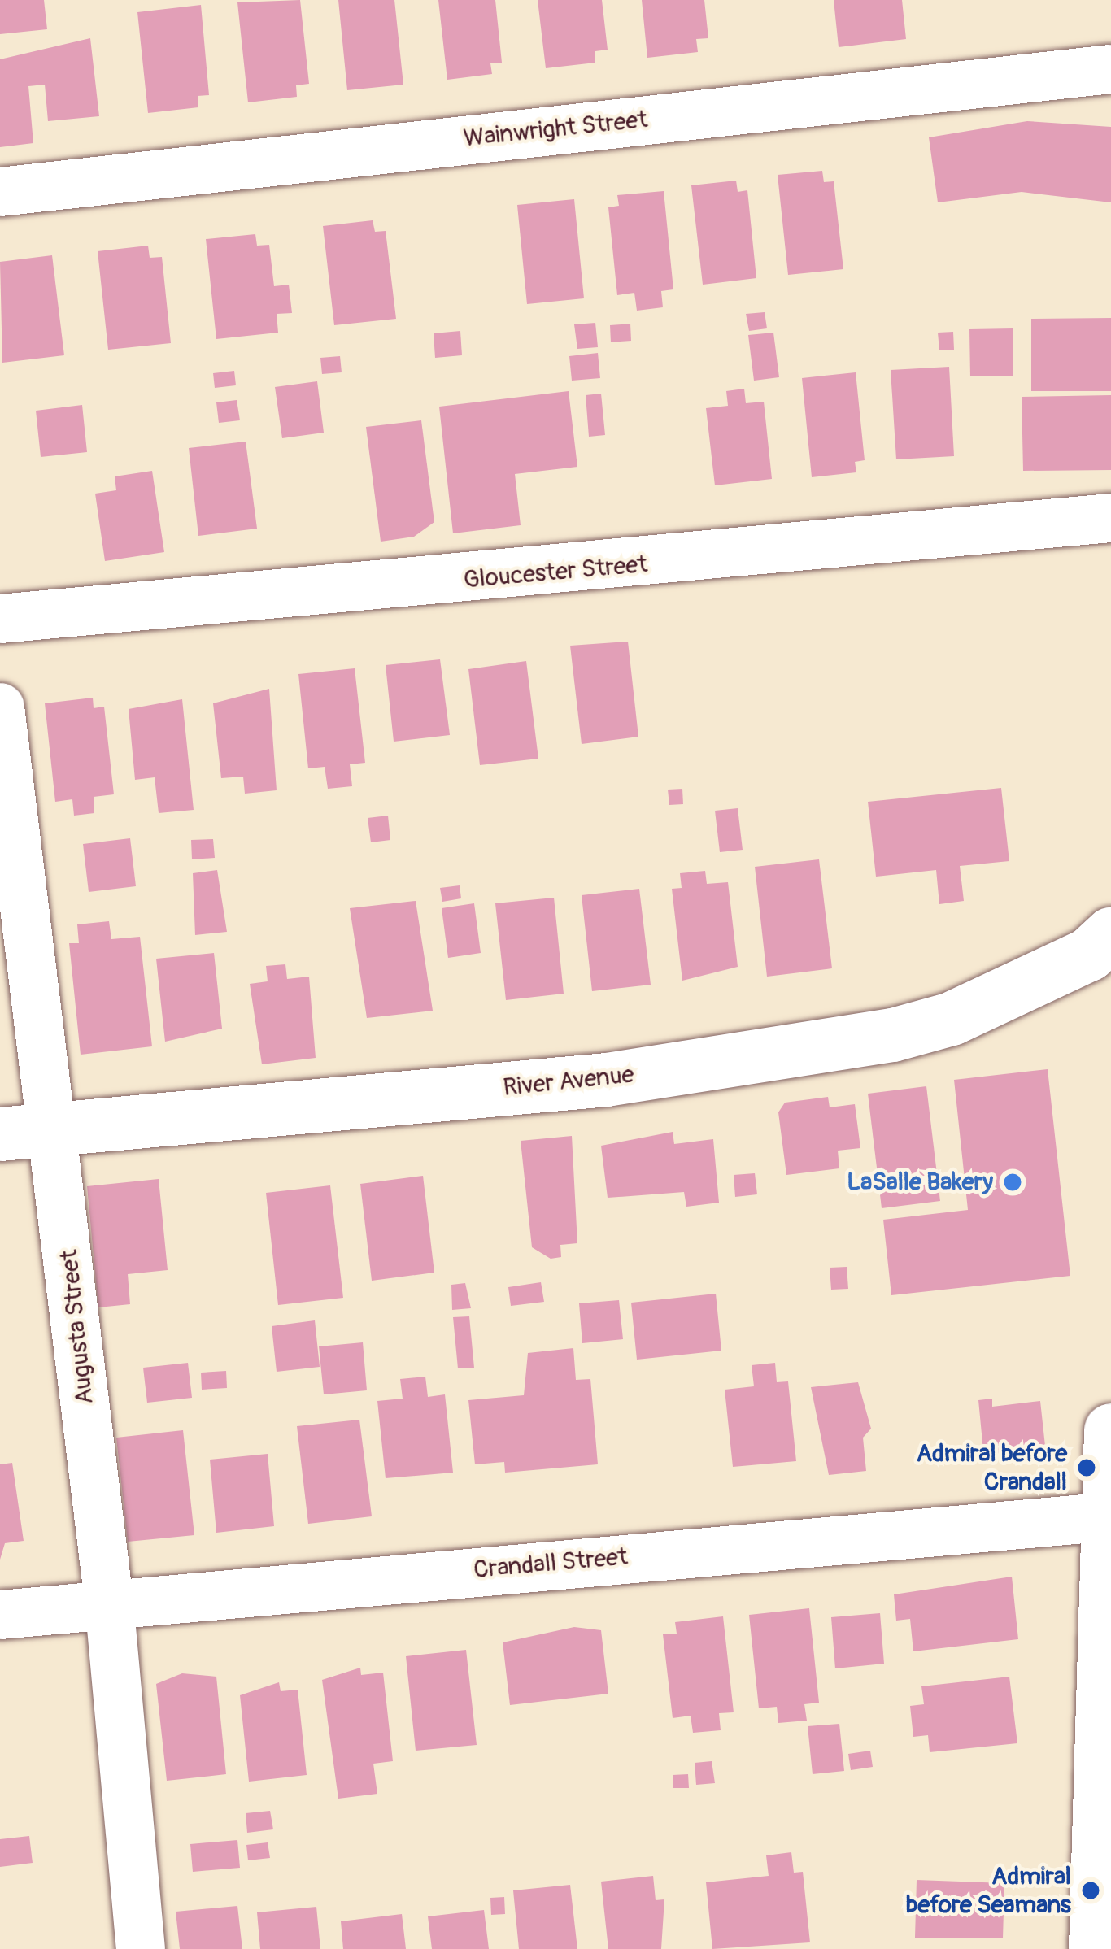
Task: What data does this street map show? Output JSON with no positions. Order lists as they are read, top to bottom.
{
  "streets": {
    "street": [
      "Wainwright Street",
      "Gloucester Street",
      "River Avenue",
      "Augusta Street",
      "Crandall Street"
    ]
  },
  "crossings": [
    ["River Avenue", "Augusta Street"],
    ["Augusta Street", "Crandall Street"]
  ],
  "places": ["LaSalle Bakery", "Admiral before Crandall", "Admiral before Seamans"]
}
